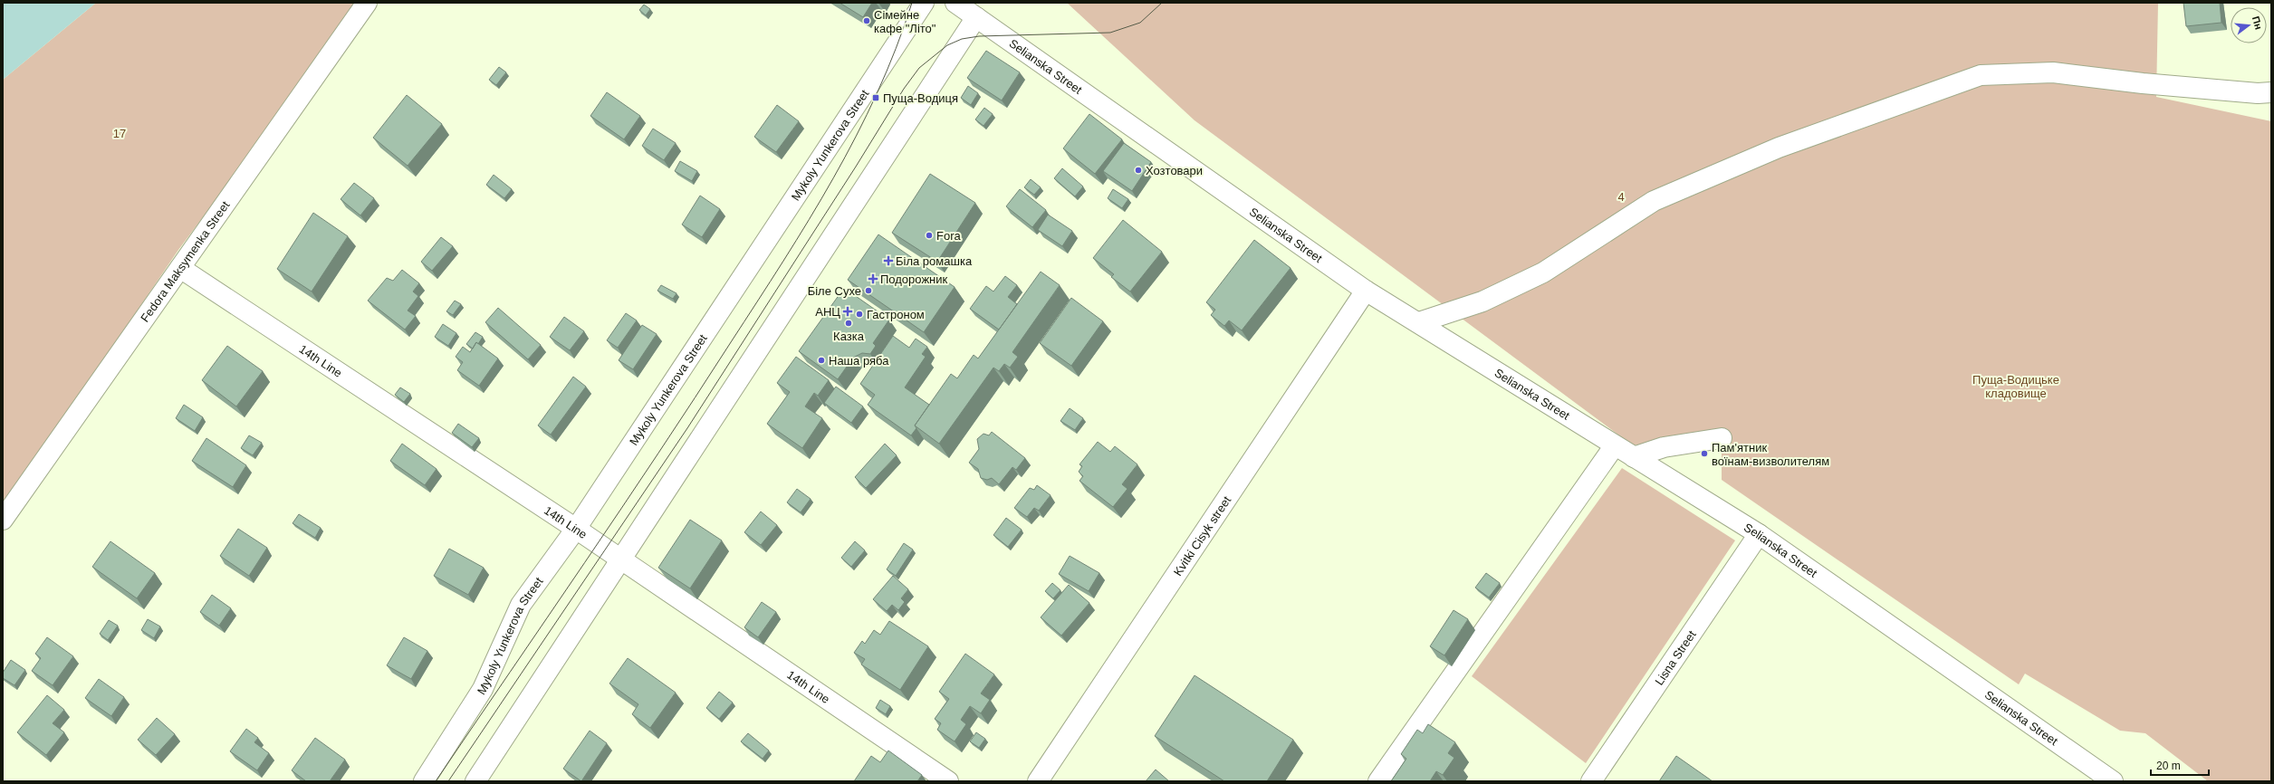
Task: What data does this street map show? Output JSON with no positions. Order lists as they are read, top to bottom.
{
  "streets": {
    "street": [
      "Selianska Street",
      "Mykoly Yunkerova Street",
      "Fedora Maksymenka Street",
      "14th Line",
      "Kvitki Cisyk street",
      "Lisna Street"
    ]
  },
  "crossings": [
    ["Selianska Street", "Kvitki Cisyk street"],
    ["Selianska Street", "Lisna Street"],
    ["Mykoly Yunkerova Street", "14th Line"],
    ["Fedora Maksymenka Street", "14th Line"]
  ],
  "parks": ["17", "4", "Пуща-Водицьке кладовище"],
  "places": {
    "other": [
      "Сімейне кафе \"Літо\"",
      "Хозтовари",
      "Fora",
      "Біле Сухе",
      "Гастроном",
      "Казка",
      "Наша ряба",
      "Пам'ятник воїнам-визволителям"
    ],
    "transit": ["Пуща-Водиця"],
    "health": ["Біла ромашка", "Подорожник", "АНЦ"]
  },
  "scale_bar": "20 m",
  "north": "right"
}
